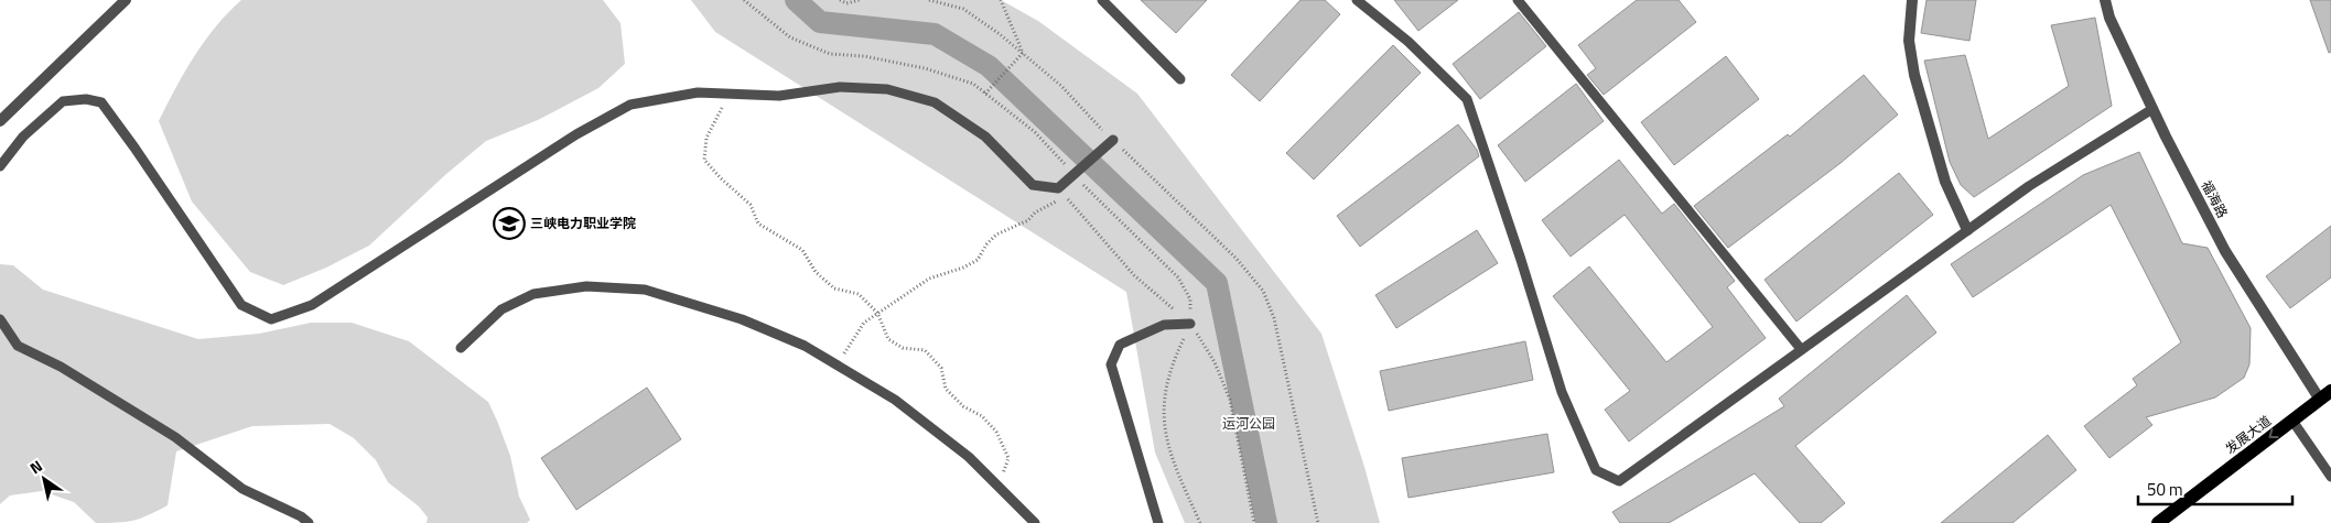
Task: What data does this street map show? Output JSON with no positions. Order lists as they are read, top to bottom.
{
  "streets": {
    "main road": ["发展大道"],
    "street": ["福海路"]
  },
  "crossings": [
    ["福海路", "发展大道"]
  ],
  "one_way": ["发展大道"],
  "parks": ["运河公园"],
  "places": {
    "school or university": ["三峡电力职业学院"]
  },
  "scale_bar": "50 m",
  "north": "top left"
}
